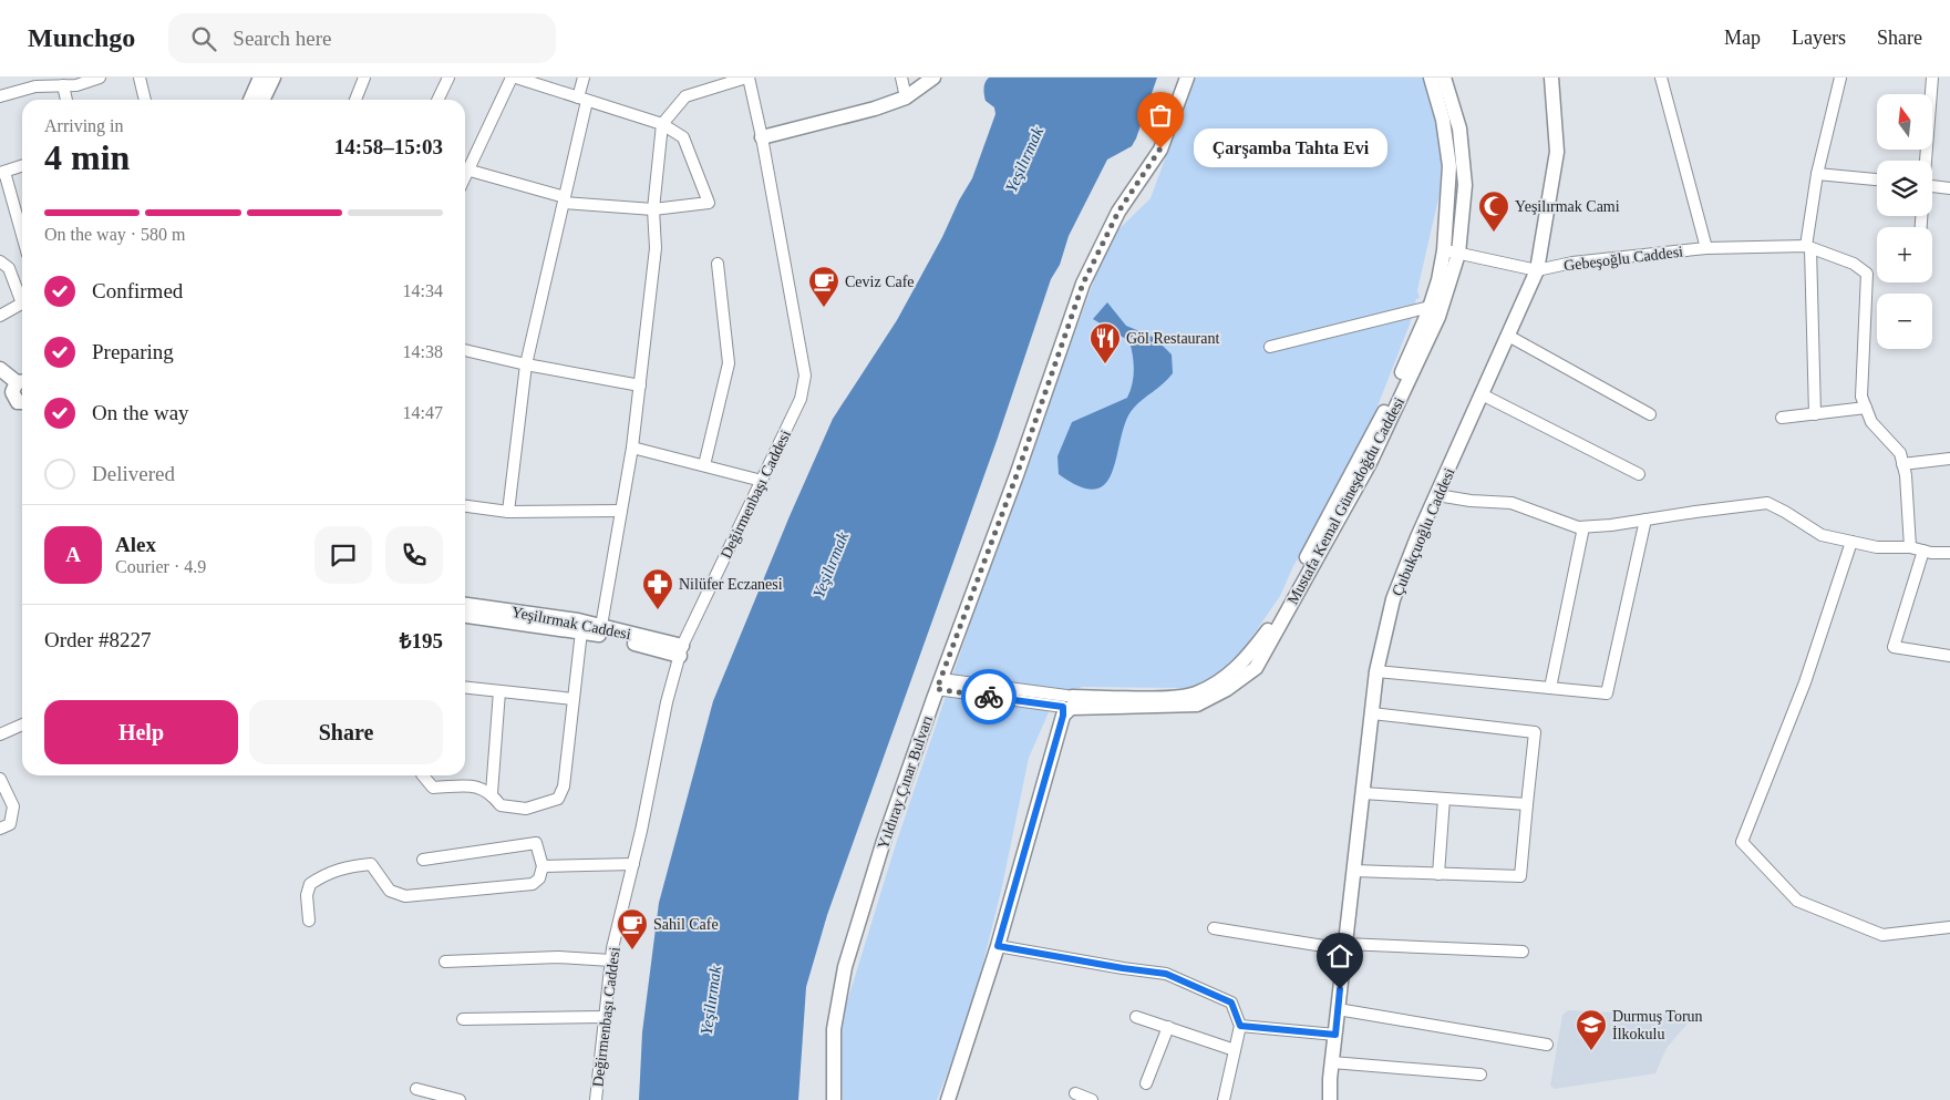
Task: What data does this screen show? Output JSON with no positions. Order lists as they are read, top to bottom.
{
  "streets": {
    "main road": [
      "Mustafa Kemal Güneşdoğdu Caddesi",
      "Çubukçuoğlu Caddesi",
      "Yeşilırmak Caddesi",
      "Yıldıray Çınar Bulvarı"
    ],
    "street": ["Gebeşoğlu Caddesi", "Değirmenbaşı Caddesi"]
  },
  "crossings": [
    ["Gebeşoğlu Caddesi", "Mustafa Kemal Güneşdoğdu Caddesi"],
    ["Gebeşoğlu Caddesi", "Çubukçuoğlu Caddesi"],
    ["Değirmenbaşı Caddesi", "Yeşilırmak Caddesi"]
  ],
  "water": ["Yeşilırmak"],
  "places": {
    "other": ["Çarşamba Tahta Evi"],
    "mosque": ["Yeşilırmak Cami"],
    "cafe": ["Ceviz Cafe", "Sahil Cafe"],
    "restaurant": ["Göl Restaurant"],
    "pharmacy": ["Nilüfer Eczanesi"],
    "school or university": ["Durmuş Torun İlkokulu"]
  },
  "north": "top",
  "page": {
    "header": "Munchgo",
    "search": "Search here",
    "nav": ["Map", "Layers", "Share"],
    "map_buttons": ["+", "−"],
    "heading": ["4 min", "Arriving in", "14:58–15:03"],
    "panel": [
      "Alex",
      "Courier · 4.9",
      "Order #8227",
      "₺195"
    ],
    "bubble": "Çarşamba Tahta Evi",
    "bar": "On the way · 580 m",
    "list": [
      ["Confirmed", "14:34"],
      ["Preparing", "14:38"],
      ["On the way", "14:47"],
      "Delivered"
    ],
    "round": "A",
    "buttons": ["Help", "Share"]
  }
}
